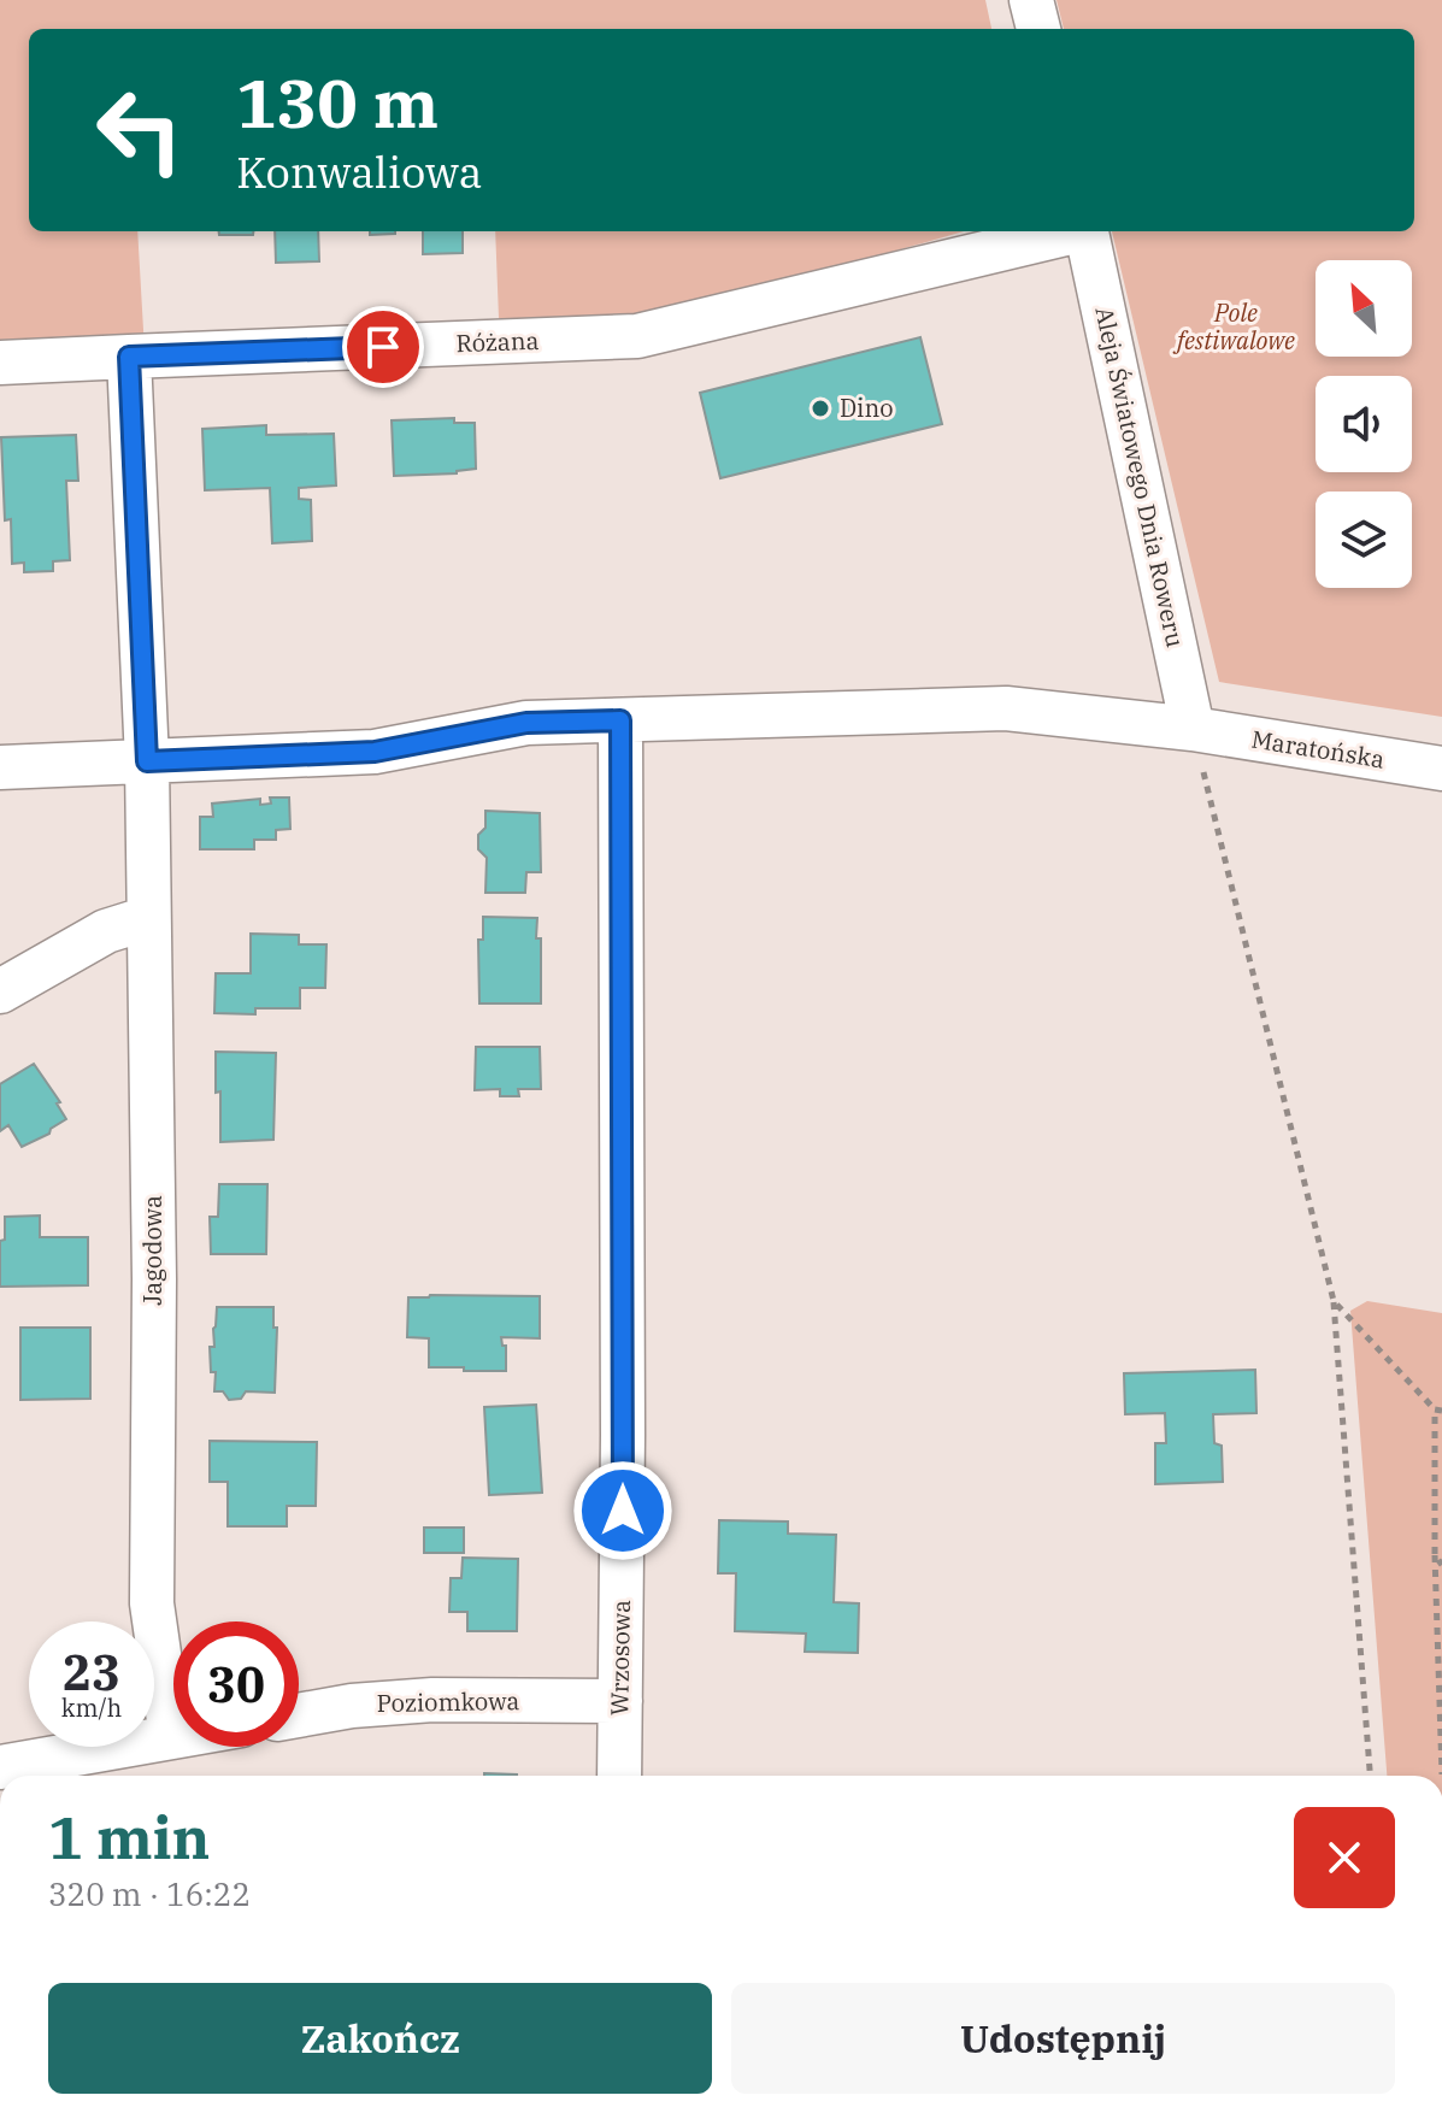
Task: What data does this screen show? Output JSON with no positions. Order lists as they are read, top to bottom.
{
  "streets": {
    "street": [
      "Różana",
      "Aleja Światowego Dnia Roweru",
      "Maratońska",
      "Jagodowa",
      "Wrzosowa",
      "Poziomkowa"
    ]
  },
  "crossings": [
    ["Aleja Światowego Dnia Roweru", "Maratońska"],
    ["Maratońska", "Jagodowa"],
    ["Maratońska", "Wrzosowa"],
    ["Wrzosowa", "Poziomkowa"]
  ],
  "parks": ["Pole festiwalowe"],
  "places": ["Dino"],
  "north": "top left",
  "page": {
    "turn": ["130 m", "Konwaliowa"],
    "speed": "23 km/h",
    "limit": "30",
    "heading": ["1 min", "320 m · 16:22"],
    "buttons": ["Zakończ", "Udostępnij"]
  }
}
